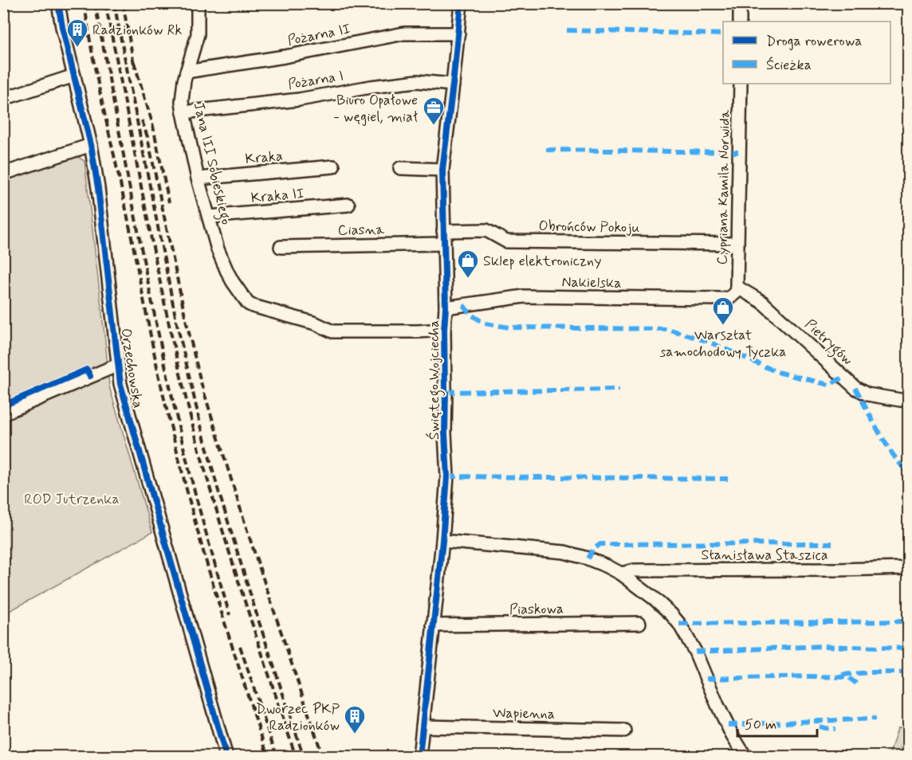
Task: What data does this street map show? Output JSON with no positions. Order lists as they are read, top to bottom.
{
  "streets": {
    "street": [
      "Pożarna II",
      "Pożarna I",
      "Kraka",
      "Jana III Sobieskiego",
      "Cypriana Kamila Norwida",
      "Kraka II",
      "Obrońców Pokoju",
      "Ciasna",
      "Nakielska",
      "Pietrygów",
      "Orzechowska",
      "Świętego Wojciecha",
      "Stanisława Staszica",
      "Piaskowa",
      "Wapienna"
    ]
  },
  "crossings": [
    ["Pożarna II", "Jana III Sobieskiego"],
    ["Pożarna II", "Świętego Wojciecha"],
    ["Pożarna I", "Jana III Sobieskiego"],
    ["Pożarna I", "Świętego Wojciecha"],
    ["Kraka", "Jana III Sobieskiego"],
    ["Jana III Sobieskiego", "Kraka II"],
    ["Jana III Sobieskiego", "Świętego Wojciecha"],
    ["Cypriana Kamila Norwida", "Obrońców Pokoju"],
    ["Cypriana Kamila Norwida", "Nakielska"],
    ["Cypriana Kamila Norwida", "Pietrygów"],
    ["Obrońców Pokoju", "Ciasna"],
    ["Obrońców Pokoju", "Świętego Wojciecha"],
    ["Ciasna", "Świętego Wojciecha"],
    ["Nakielska", "Pietrygów"],
    ["Nakielska", "Świętego Wojciecha"],
    ["Świętego Wojciecha", "Piaskowa"],
    ["Świętego Wojciecha", "Wapienna"]
  ],
  "parks": ["ROD Jutrzenka"],
  "places": {
    "building": ["Radzionków Rk", "Dworzec PKP Radzionków"],
    "office": ["Biuro Opałowe - węgiel, miał"],
    "shop": ["Sklep elektroniczny", "Warsztat samochodowy Tyczka"]
  },
  "legend": ["Droga rowerowa", "Ścieżka"],
  "scale_bar": "50 m"
}
